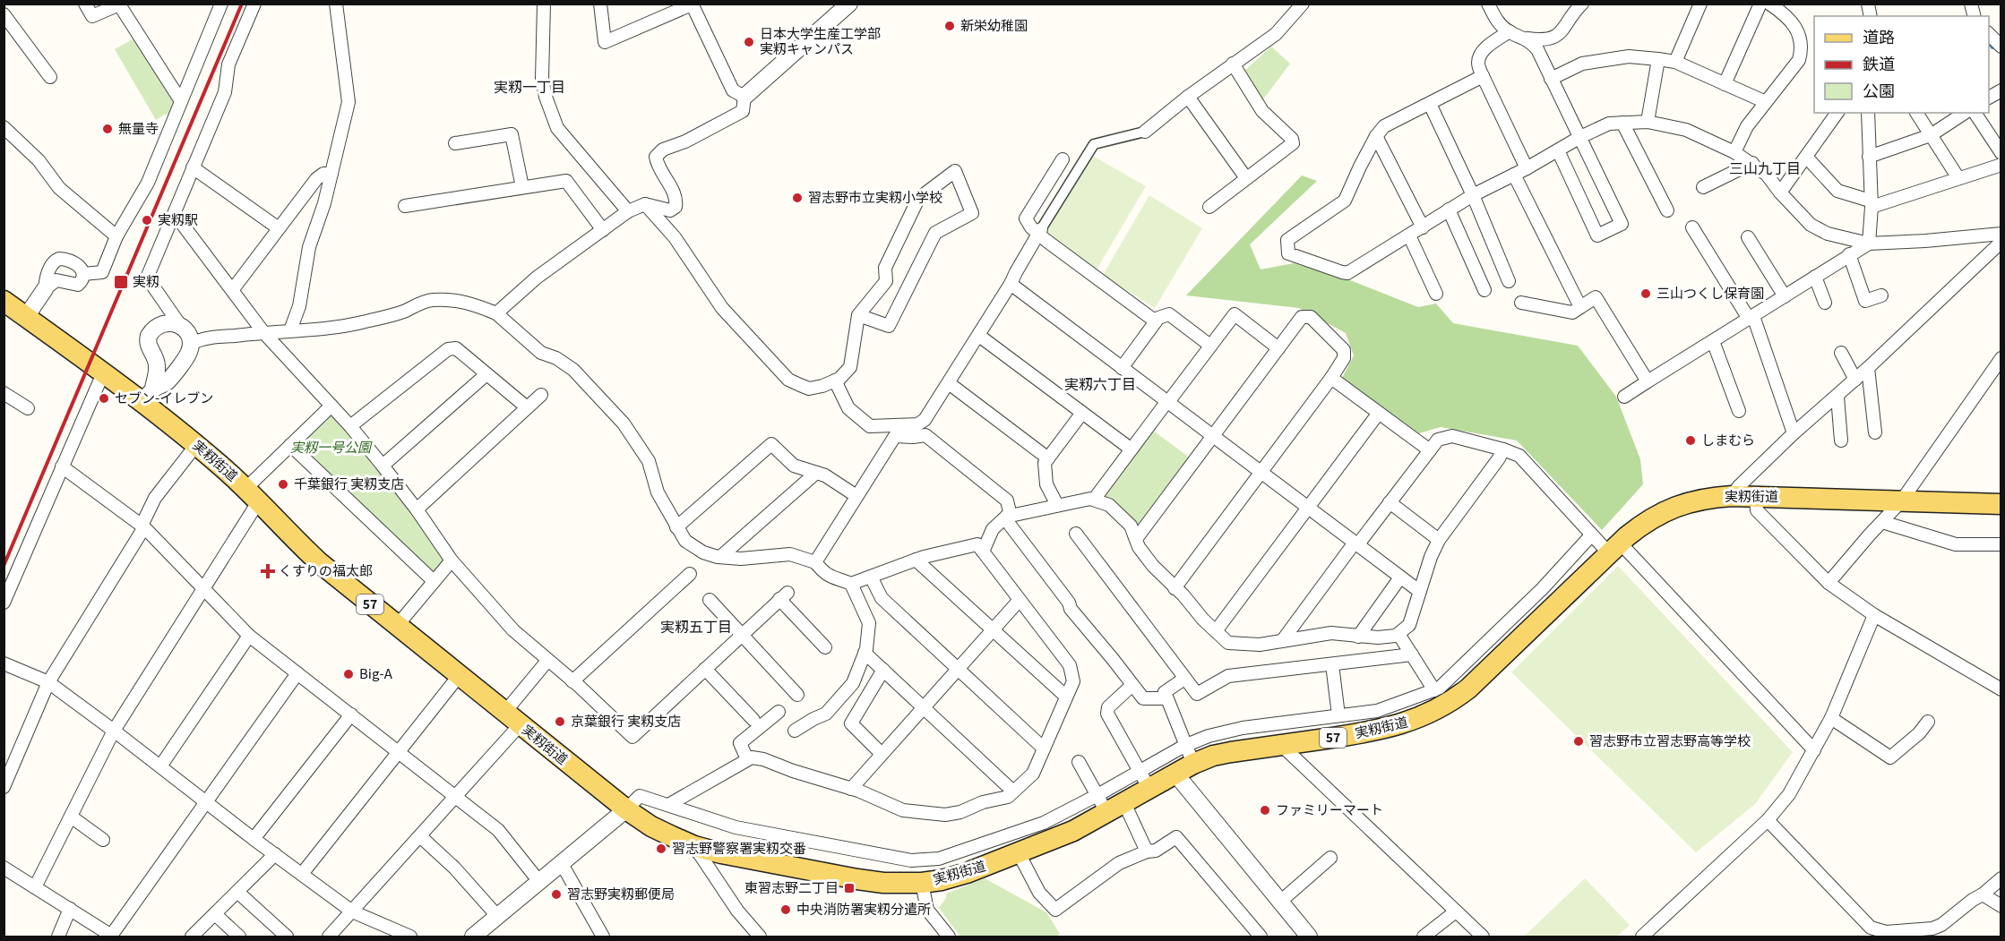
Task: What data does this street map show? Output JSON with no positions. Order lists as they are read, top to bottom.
{
  "streets": {
    "main road": ["実籾街道", "57"]
  },
  "districts": [
    "実籾一丁目",
    "三山九丁目",
    "実籾六丁目",
    "実籾五丁目"
  ],
  "parks": ["実籾一号公園"],
  "places": {
    "other": [
      "新栄幼稚園",
      "日本大学生産工学部 実籾キャンパス",
      "無量寺",
      "習志野市立実籾小学校",
      "実籾駅",
      "三山つくし保育園",
      "セブン-イレブン",
      "しまむら",
      "千葉銀行 実籾支店",
      "Big-A",
      "京葉銀行 実籾支店",
      "習志野市立習志野高等学校",
      "ファミリーマート",
      "習志野警察署実籾交番",
      "習志野実籾郵便局",
      "中央消防署実籾分遣所"
    ],
    "transit": ["実籾", "東習志野二丁目"],
    "health": ["くすりの福太郎"]
  },
  "legend": ["道路", "鉄道", "公園"]
}
